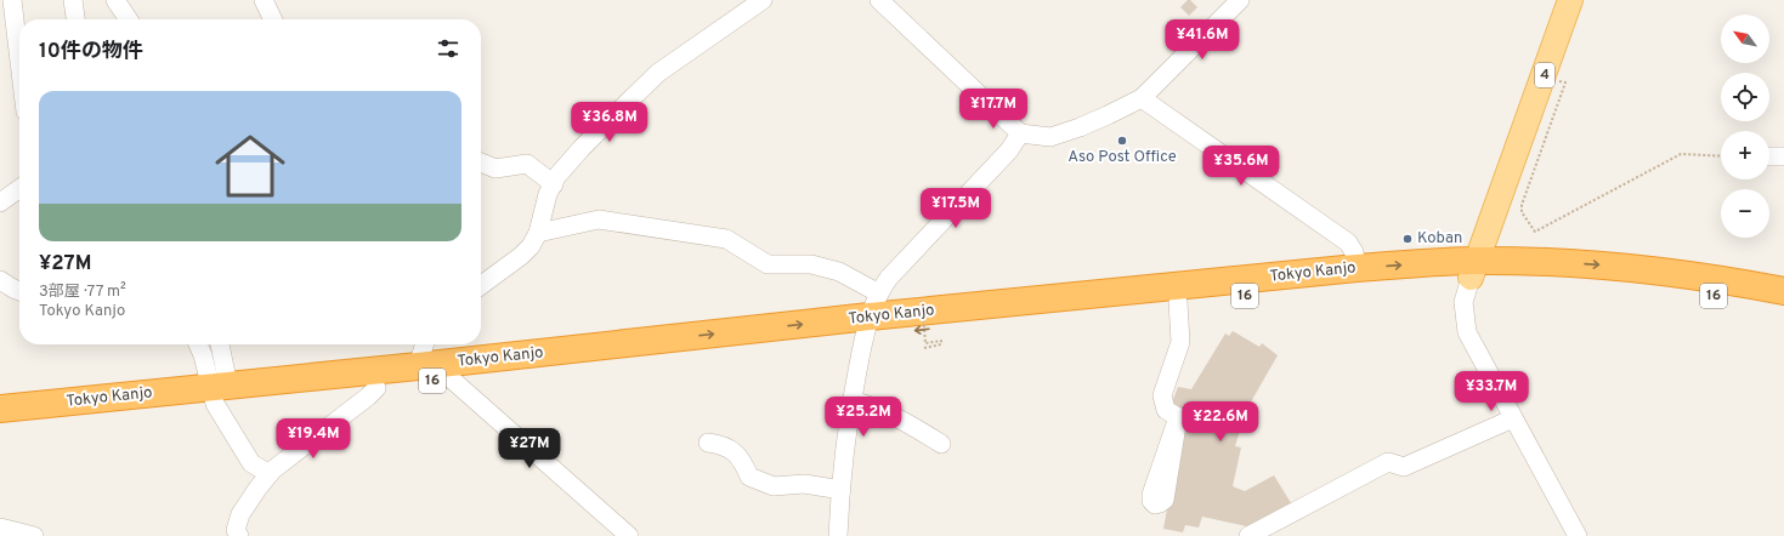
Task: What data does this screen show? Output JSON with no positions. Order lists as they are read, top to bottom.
{
  "streets": {
    "highway": ["Tokyo Kanjo", "16"],
    "main road": ["4"]
  },
  "crossings": [
    ["4", "Tokyo Kanjo"]
  ],
  "places": ["Aso Post Office", "Koban"],
  "north": "top left",
  "page": {
    "map_buttons": ["+", "−"],
    "price": [
      "¥41.6M",
      "¥17.7M",
      "¥36.8M",
      "¥35.6M",
      "¥17.5M",
      "¥33.7M",
      "¥25.2M",
      "¥22.6M",
      "¥19.4M",
      "¥27M"
    ],
    "heading": "10件の物件",
    "list": [
      {
        "name": "¥27M",
        "note": "3部屋 · 77 m² · Tokyo Kanjo"
      }
    ]
  }
}
